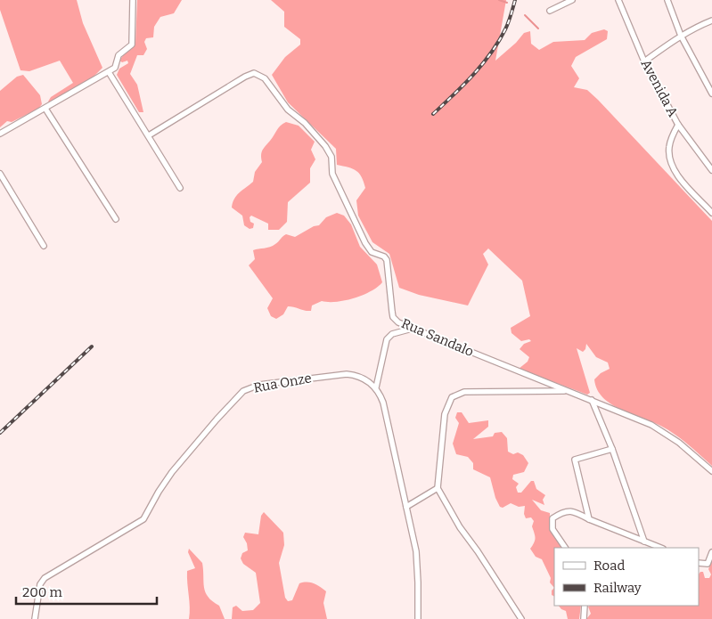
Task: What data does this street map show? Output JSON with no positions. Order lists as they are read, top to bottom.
{
  "streets": {
    "street": ["Avenida A", "Rua Sandalo", "Rua Onze"]
  },
  "legend": ["Road", "Railway"],
  "scale_bar": "200 m"
}
